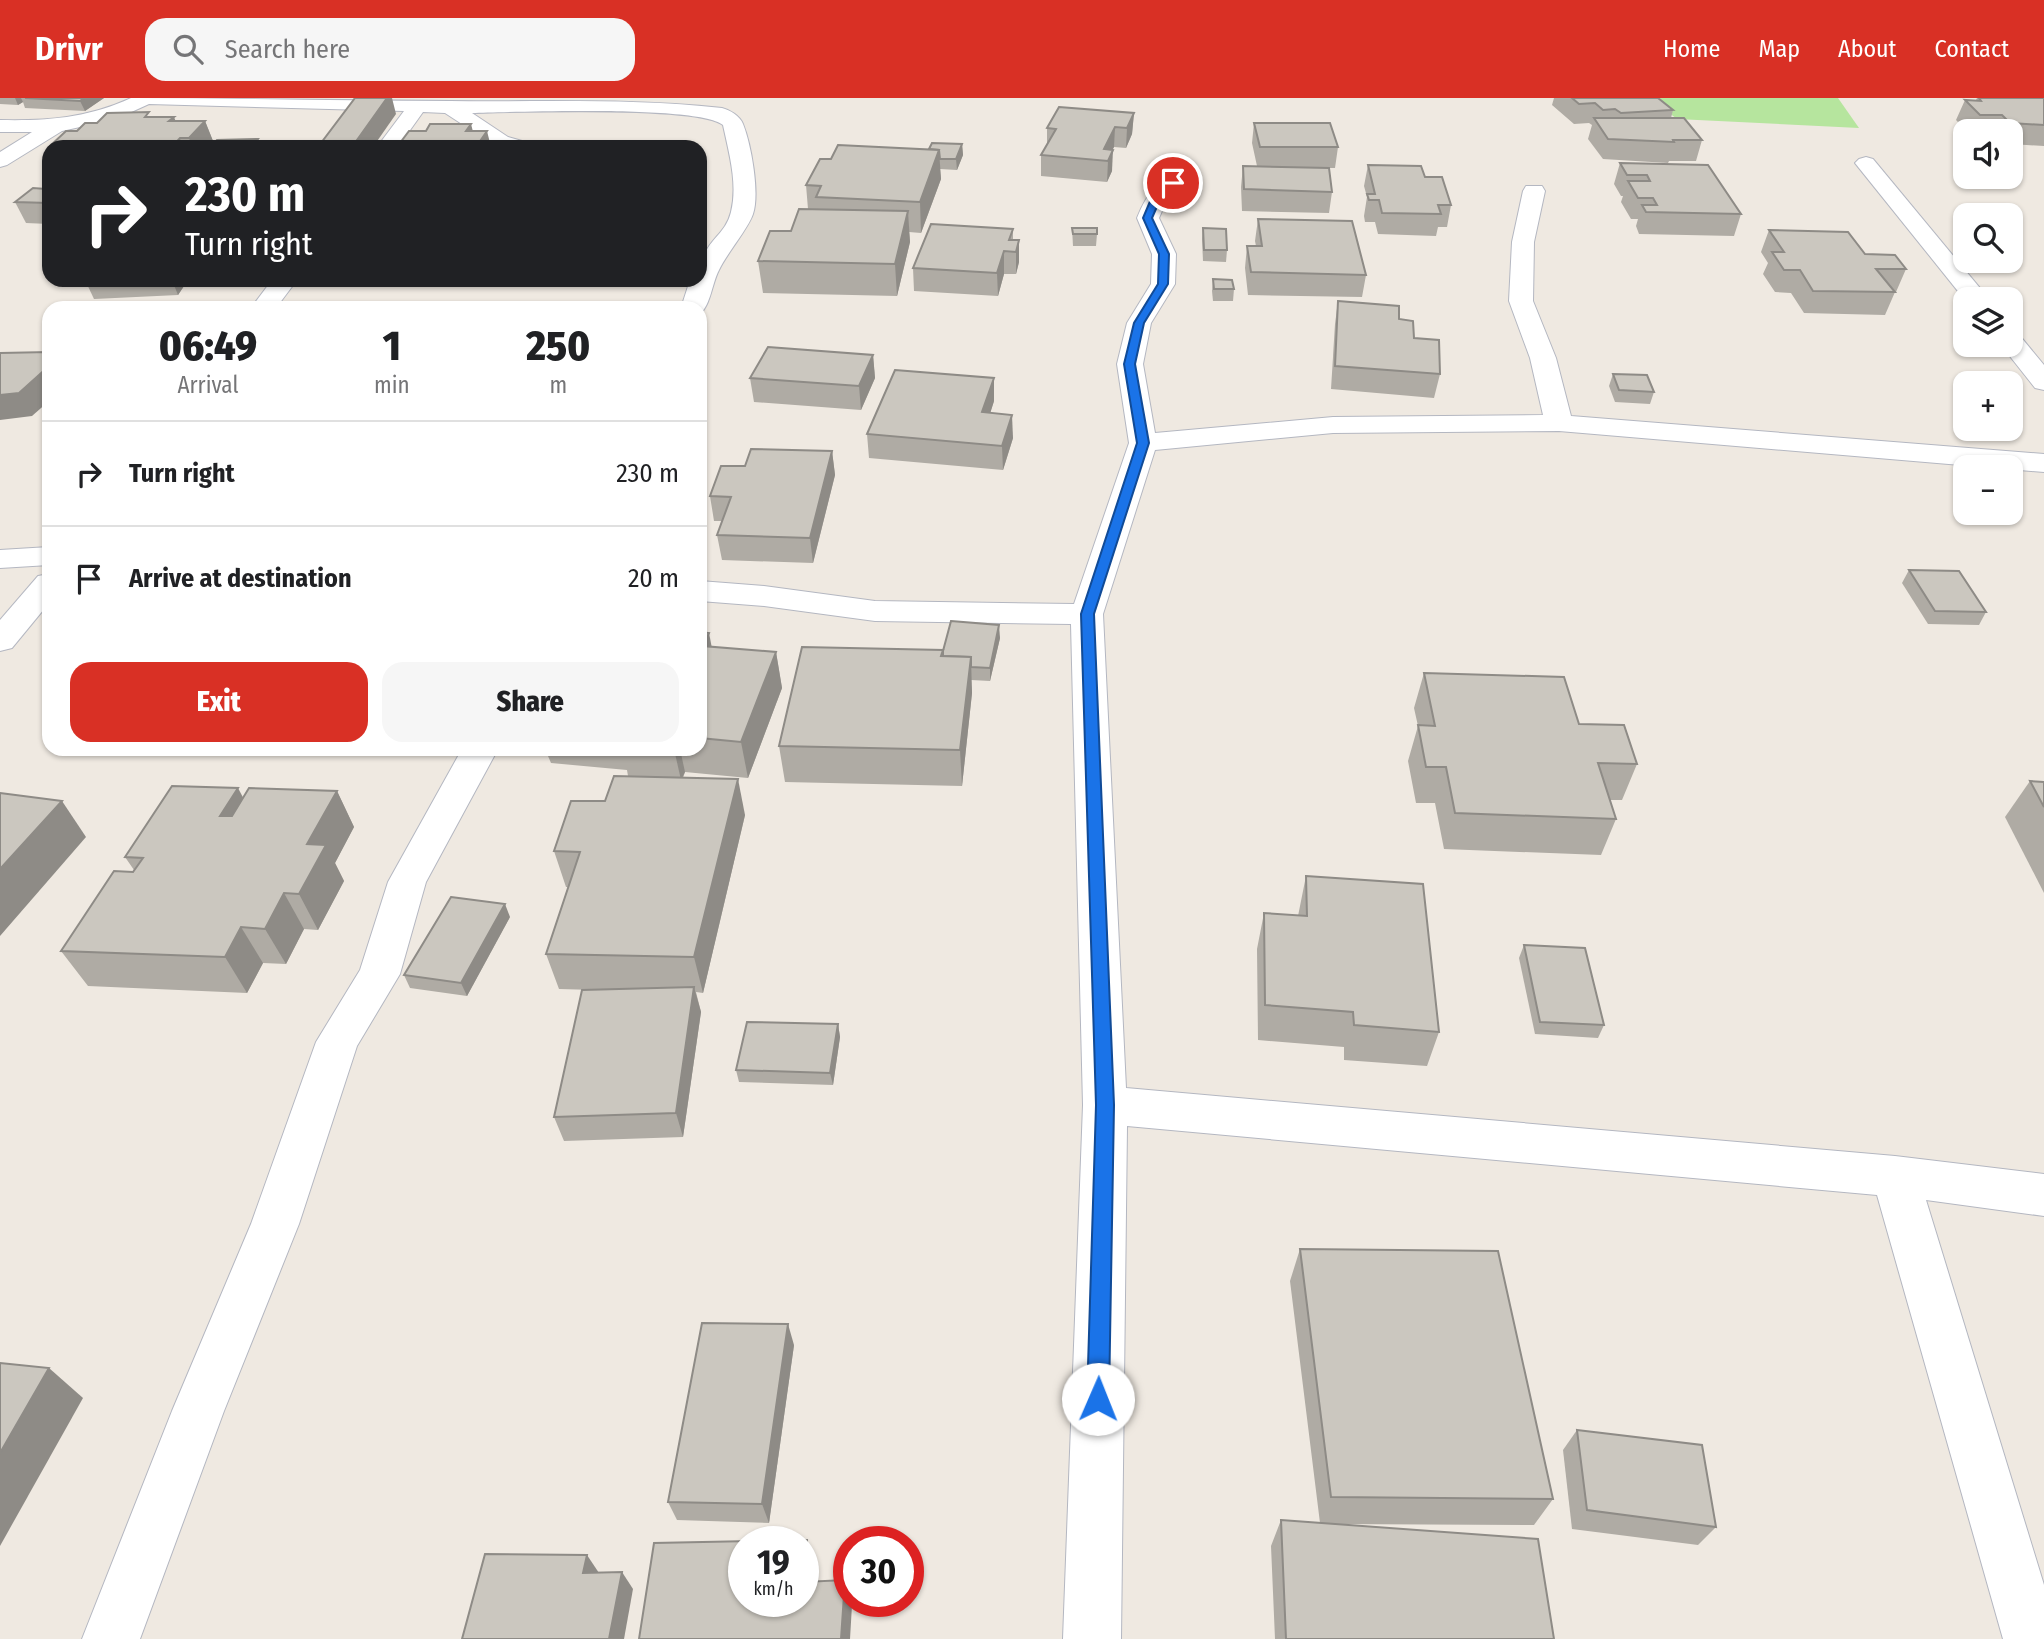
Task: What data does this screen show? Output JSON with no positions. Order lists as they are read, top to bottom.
{
  "page": {
    "header": "Drivr",
    "search": "Search here",
    "nav": [
      "Home",
      "Map",
      "About",
      "Contact"
    ],
    "map_buttons": ["+", "−"],
    "turn": ["230 m", "Turn right"],
    "eta": [
      "06:49",
      "Arrival",
      "1",
      "min",
      "250",
      "m"
    ],
    "list": [
      {
        "name": "Turn right",
        "value": "230 m"
      },
      {
        "name": "Arrive at destination",
        "value": "20 m"
      }
    ],
    "buttons": ["Exit", "Share"],
    "speed": "19 km/h",
    "limit": "30"
  }
}
